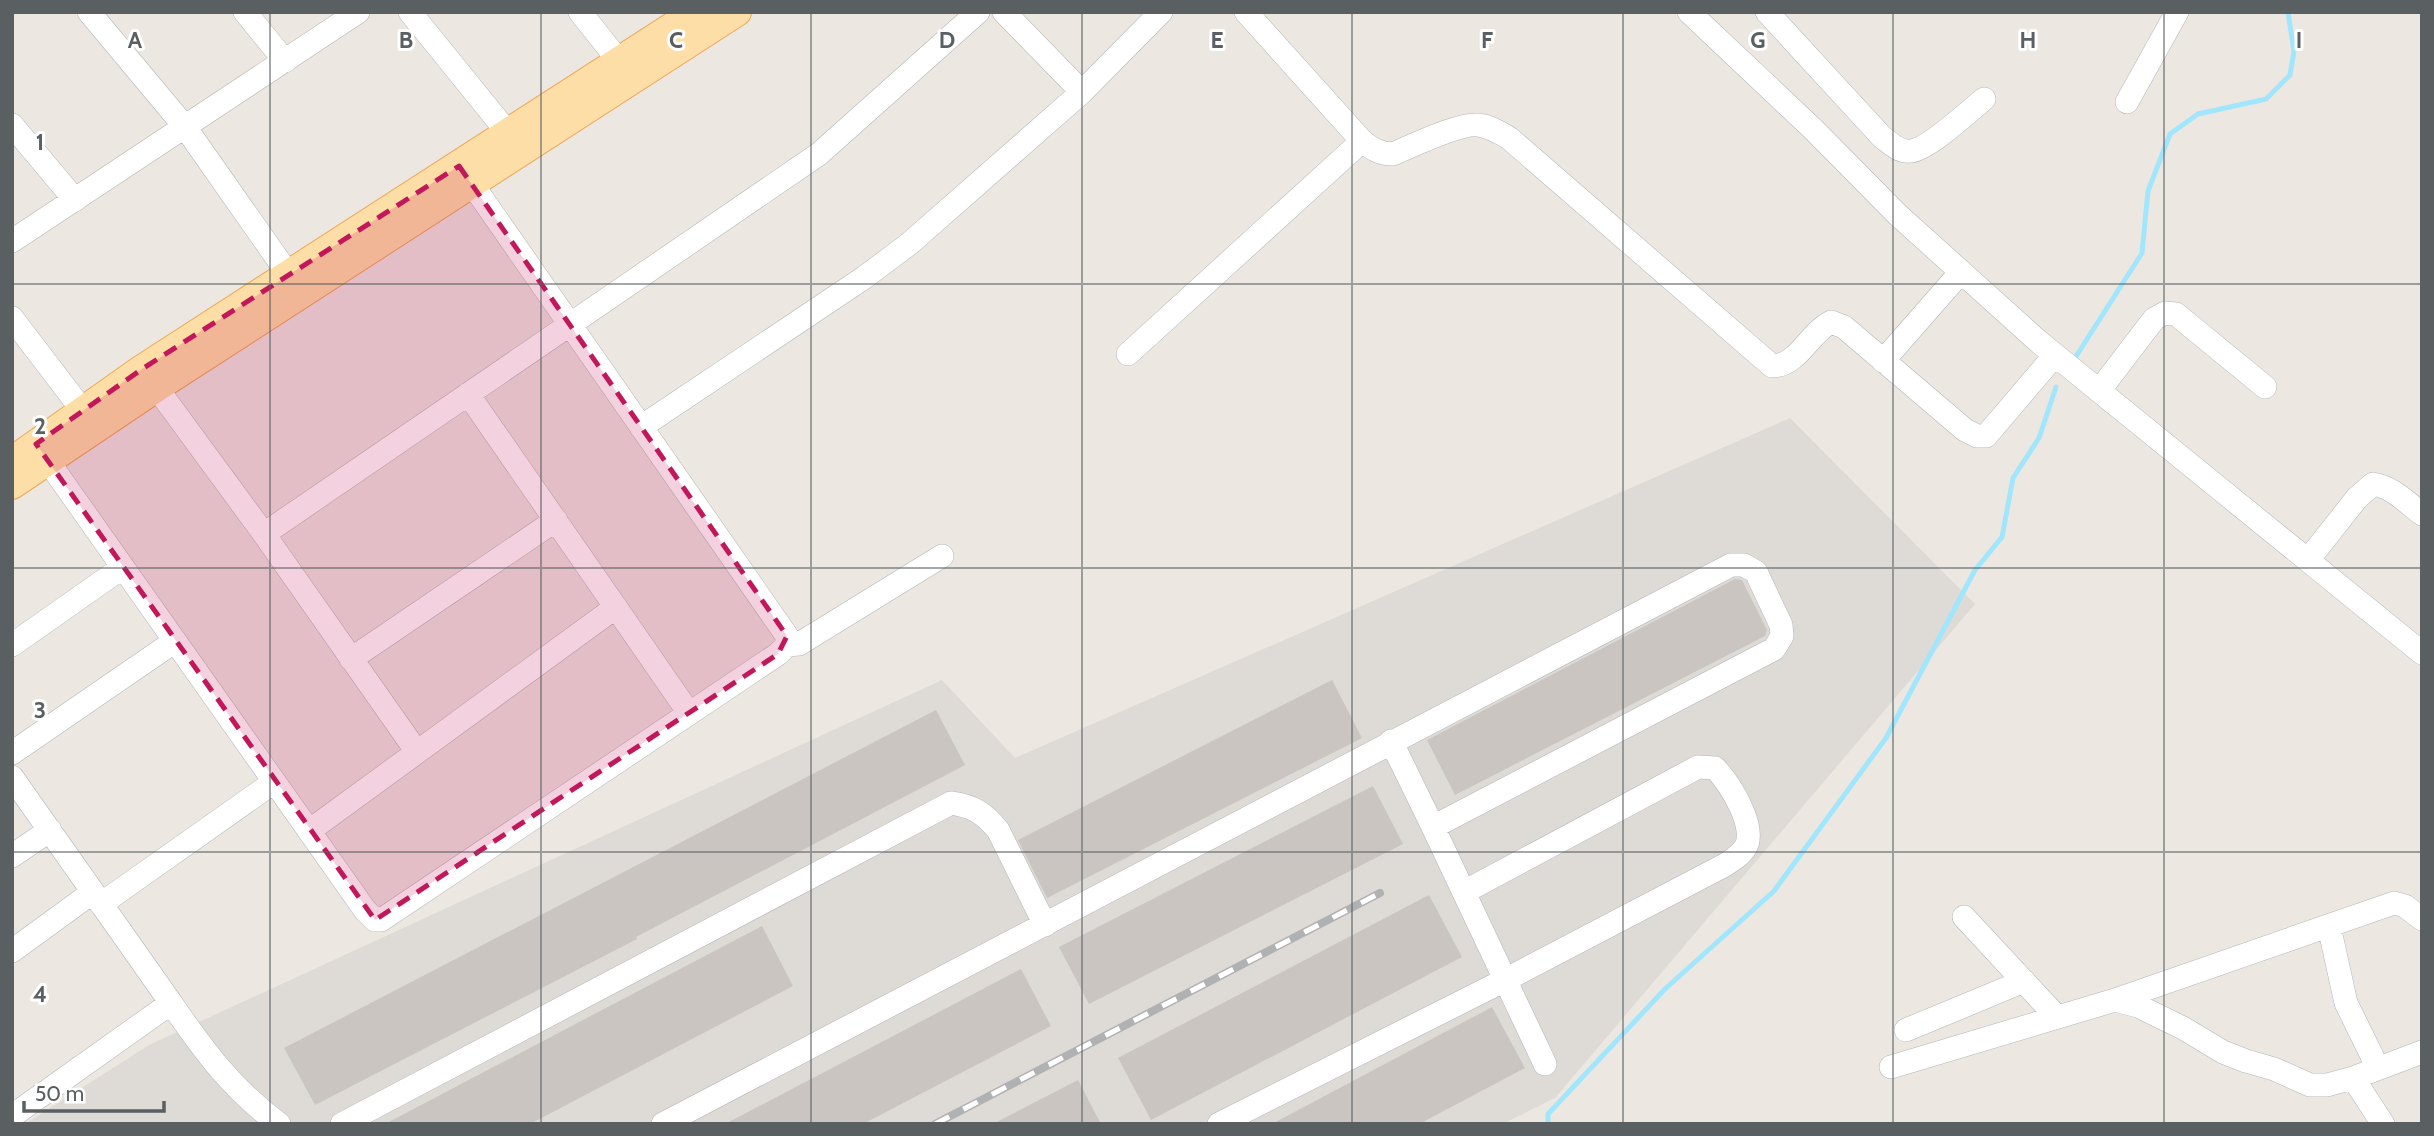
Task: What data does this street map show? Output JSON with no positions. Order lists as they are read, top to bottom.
{
  "scale_bar": "50 m",
  "grid": {
    "columns": [
      "A",
      "B",
      "C",
      "D",
      "E",
      "F",
      "G",
      "H",
      "I"
    ],
    "rows": [
      "1",
      "2",
      "3",
      "4"
    ]
  }
}
